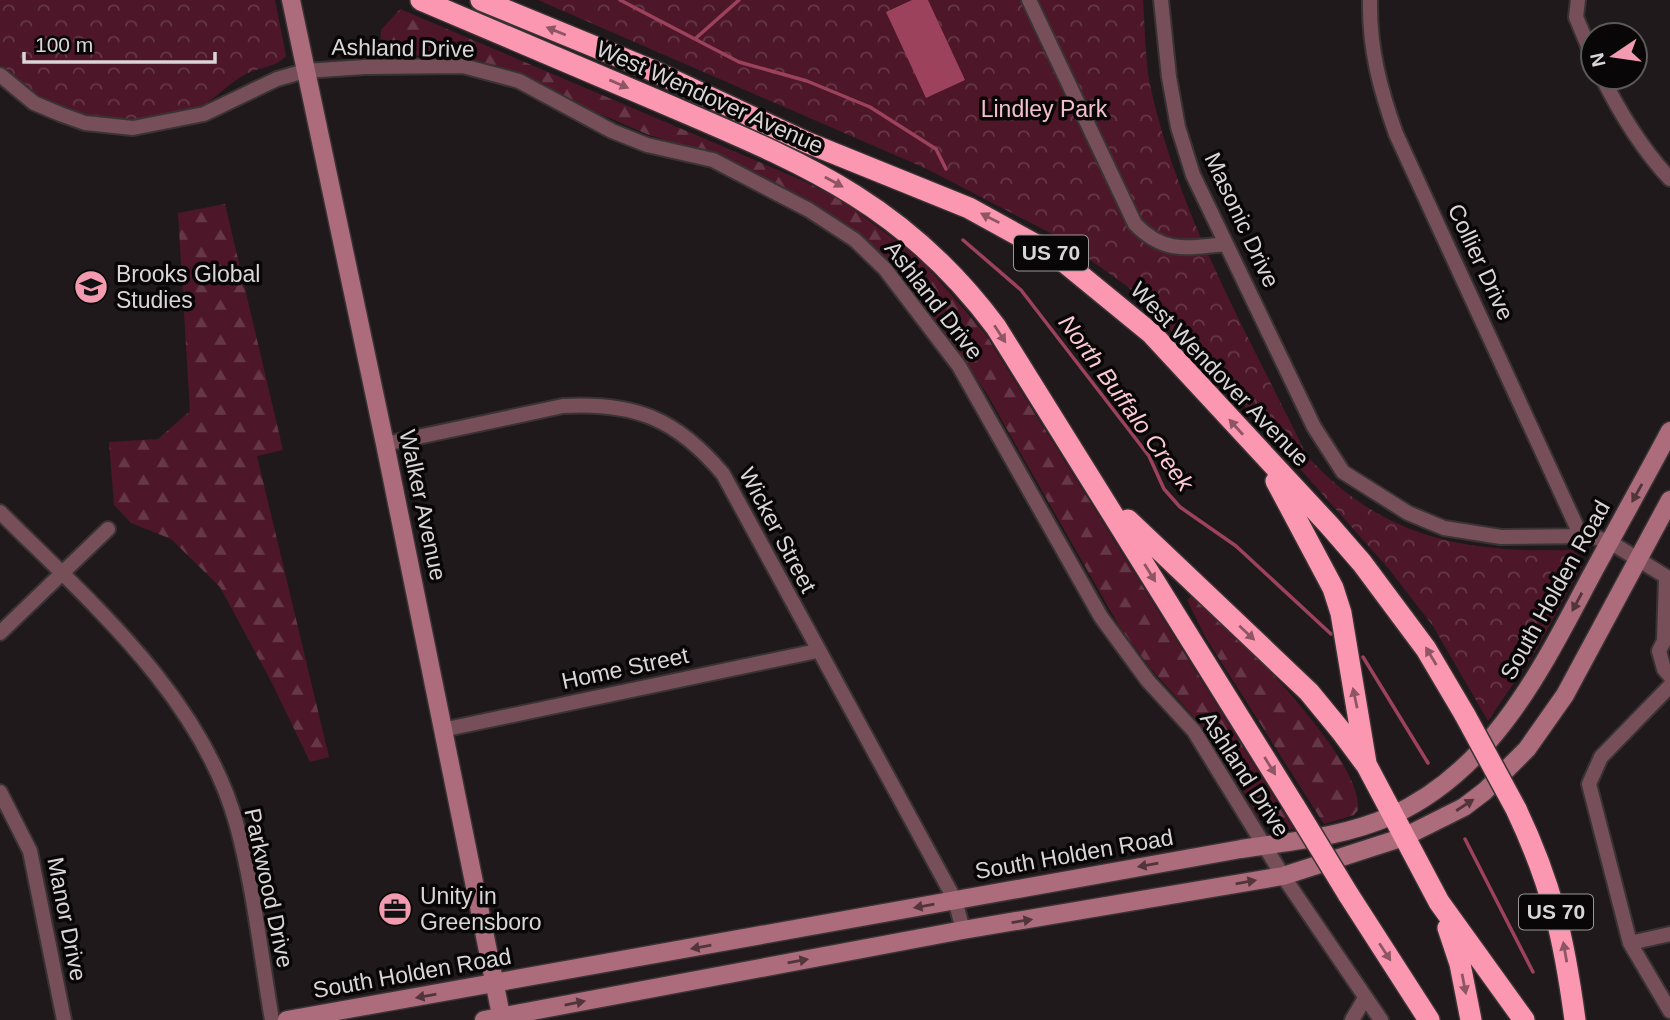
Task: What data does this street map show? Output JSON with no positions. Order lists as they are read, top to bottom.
{
  "streets": {
    "highway": ["West Wendover Avenue", "US 70"],
    "main road": ["Walker Avenue", "South Holden Road"],
    "street": [
      "Ashland Drive",
      "Masonic Drive",
      "Collier Drive",
      "Wicker Street",
      "Home Street",
      "Parkwood Drive",
      "Manor Drive"
    ]
  },
  "crossings": [
    ["Ashland Drive", "Walker Avenue"],
    ["Ashland Drive", "South Holden Road"],
    ["Masonic Drive", "Collier Drive"],
    ["Masonic Drive", "South Holden Road"],
    ["Walker Avenue", "Wicker Street"],
    ["Walker Avenue", "South Holden Road"],
    ["Walker Avenue", "Home Street"],
    ["Wicker Street", "South Holden Road"],
    ["Wicker Street", "Home Street"]
  ],
  "water": ["North Buffalo Creek"],
  "parks": ["Lindley Park"],
  "places": {
    "school or university": ["Brooks Global Studies"],
    "office": ["Unity in Greensboro"]
  },
  "scale_bar": "100 m",
  "north": "left"
}
